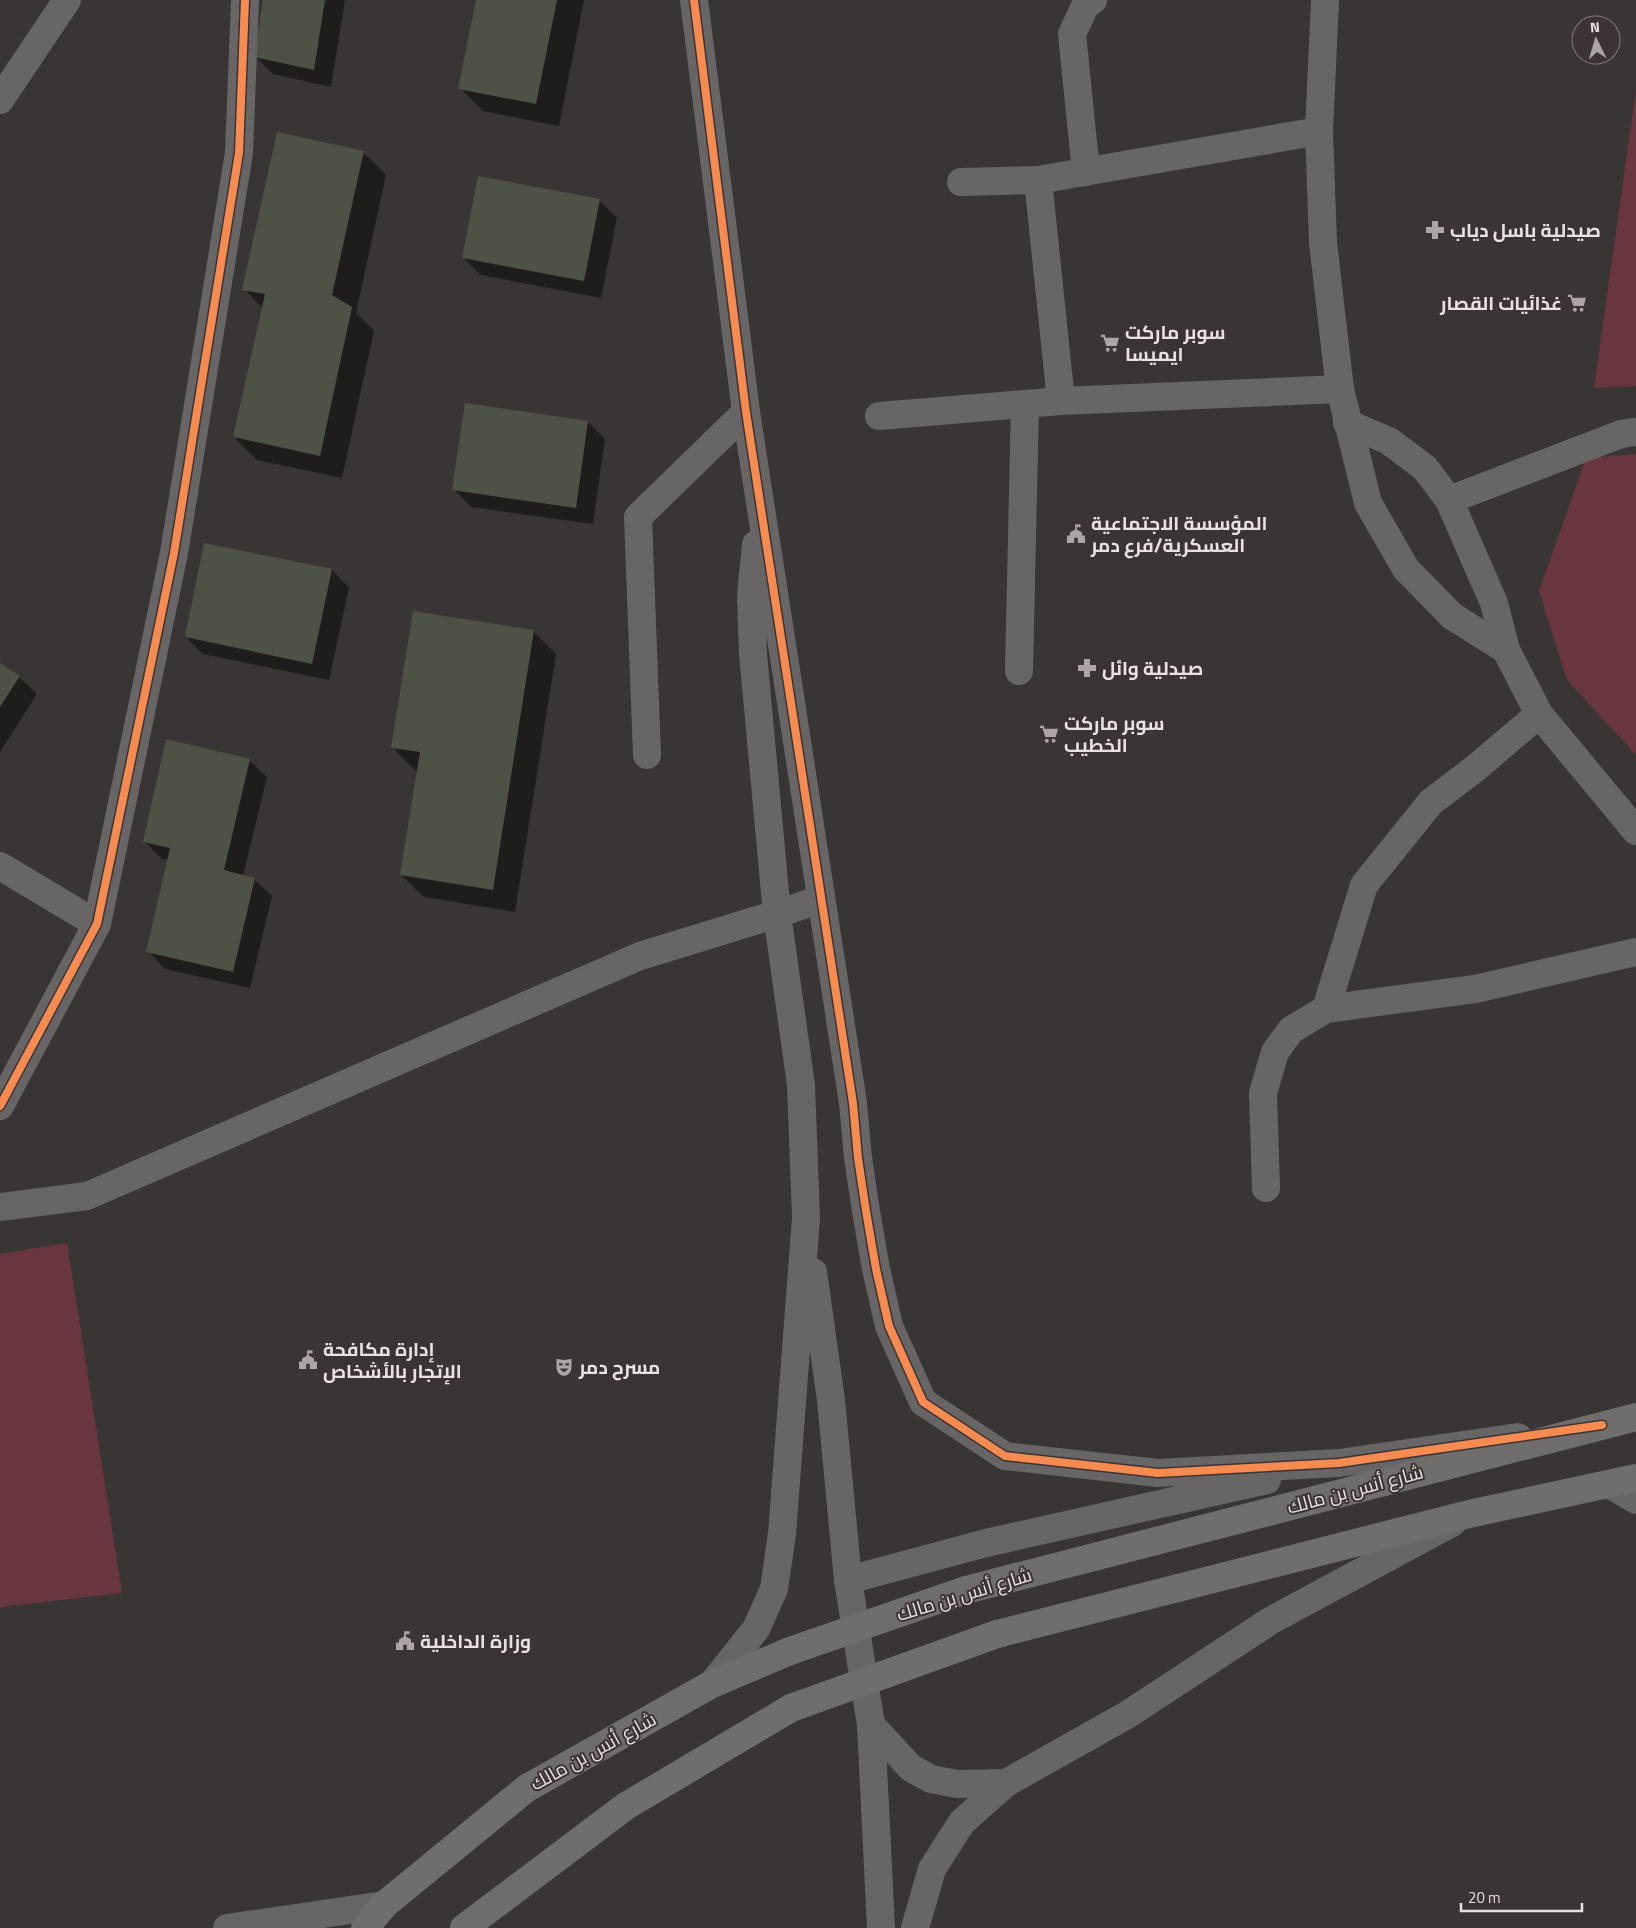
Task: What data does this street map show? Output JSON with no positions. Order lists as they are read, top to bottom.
{
  "streets": {
    "main road": ["شارع أنس بن مالك"]
  },
  "places": {
    "pharmacy": ["صيدلية باسل دياب", "صيدلية وائل"],
    "supermarket": ["غذائيات القصار", "سوبر ماركت ايميسا", "سوبر ماركت الخطيب"],
    "public building": ["المؤسسة الاجتماعية العسكرية/فرع دمر", "إدارة مكافحة الإتجار بالأشخاص", "وزارة الداخلية"],
    "theatre": ["مسرح دمر"]
  },
  "scale_bar": "20 m",
  "north": "top"
}
